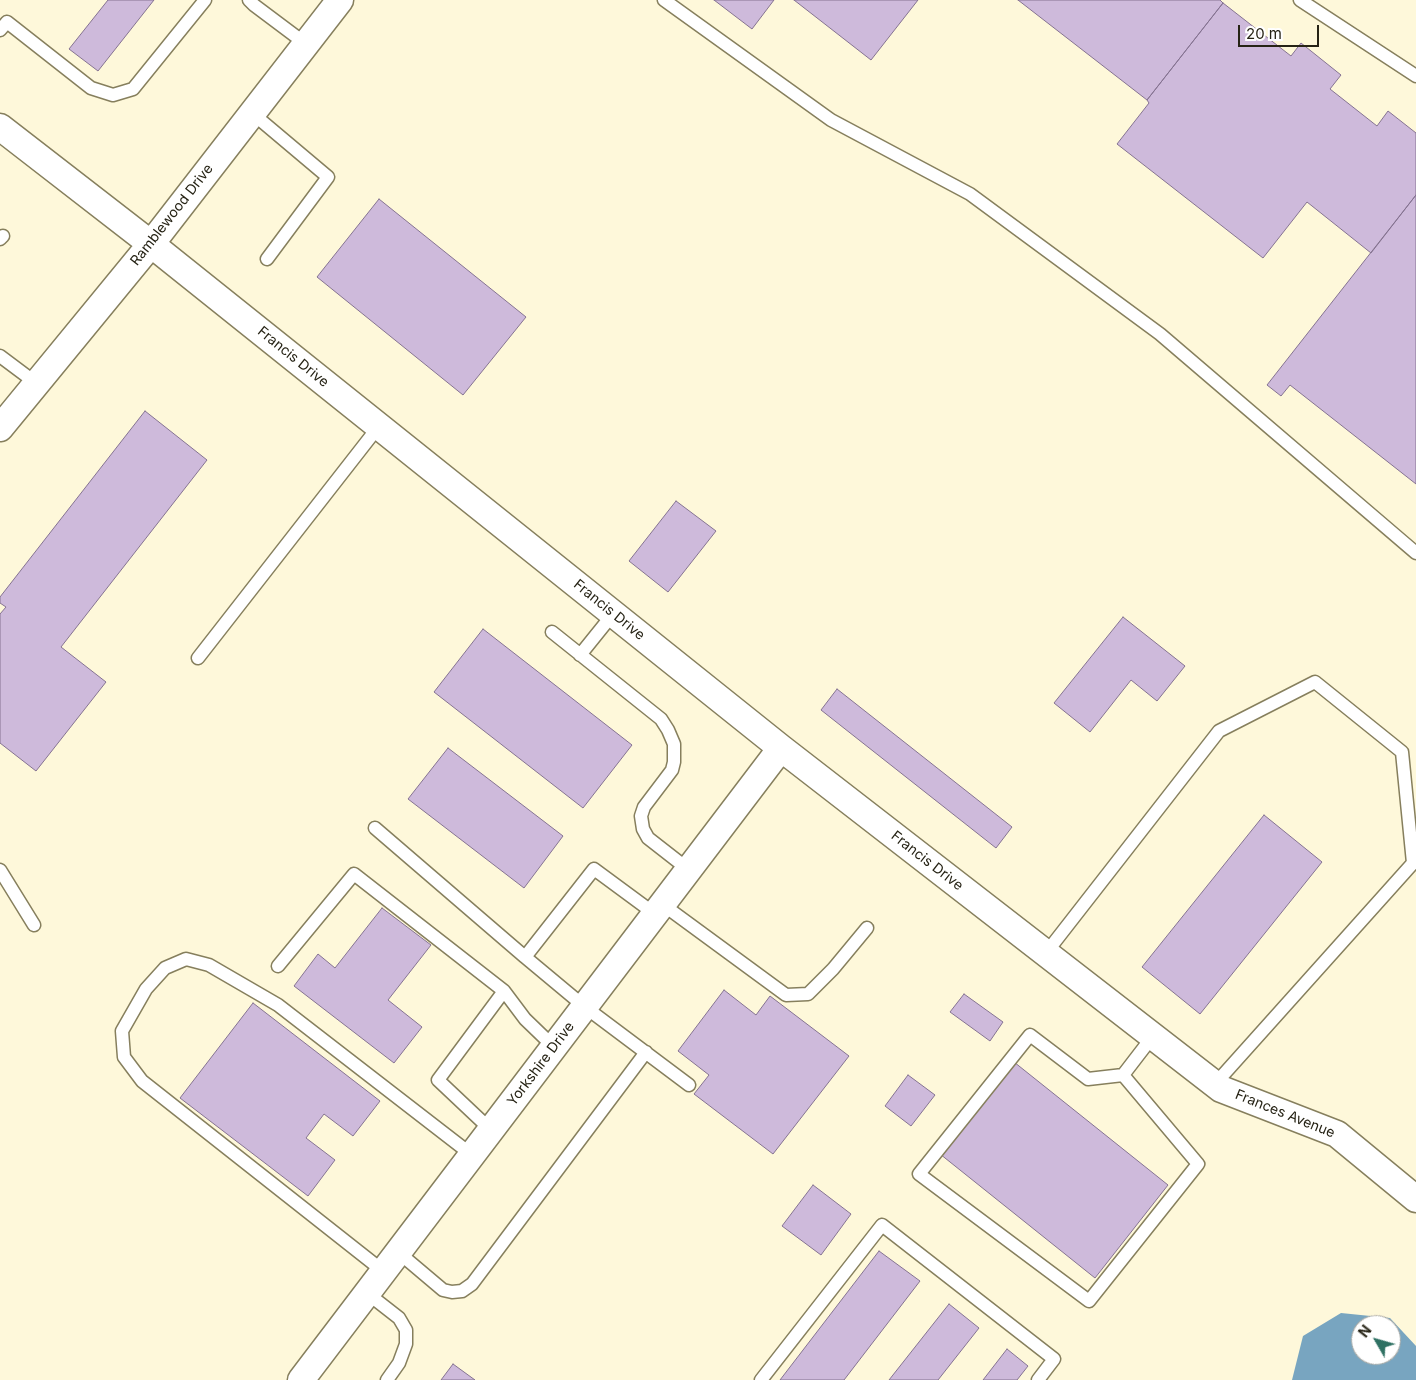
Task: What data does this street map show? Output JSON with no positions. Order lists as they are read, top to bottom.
{
  "streets": {
    "street": [
      "Ramblewood Drive",
      "Francis Drive",
      "Yorkshire Drive",
      "Frances Avenue"
    ]
  },
  "crossings": [
    ["Ramblewood Drive", "Francis Drive"],
    ["Francis Drive", "Yorkshire Drive"],
    ["Francis Drive", "Frances Avenue"]
  ],
  "scale_bar": "20 m",
  "north": "top left"
}
